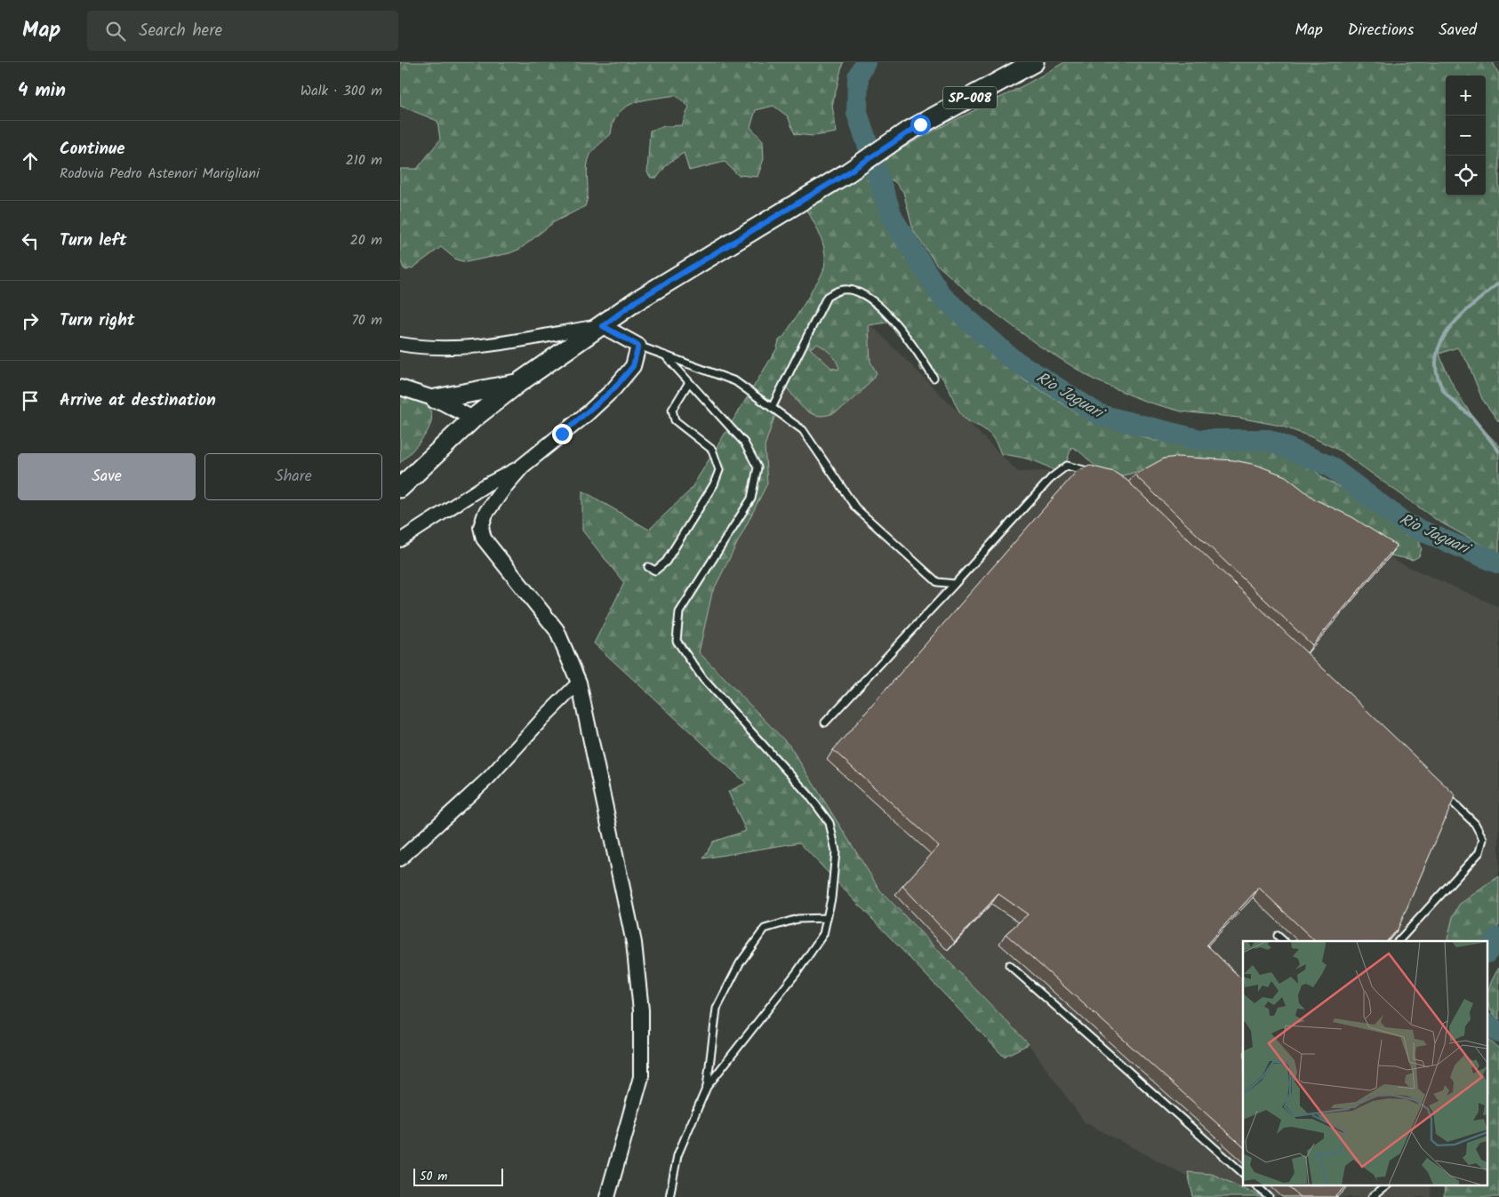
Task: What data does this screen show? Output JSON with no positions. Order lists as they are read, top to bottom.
{
  "streets": {
    "main road": ["SP-008"]
  },
  "water": ["Rio Jaguari"],
  "scale_bar": "50 m",
  "page": {
    "header": "Map",
    "search": "Search here",
    "nav": ["Map", "Directions", "Saved"],
    "heading": ["4 min", "Walk · 300 m"],
    "map_buttons": ["+", "−"],
    "list": [
      ["Continue", "Rodovia Pedro Astenori Marigliani", "210 m"],
      ["Turn left", "20 m"],
      ["Turn right", "70 m"],
      "Arrive at destination"
    ],
    "buttons": ["Save", "Share"],
    "scale": "50 m"
  }
}
